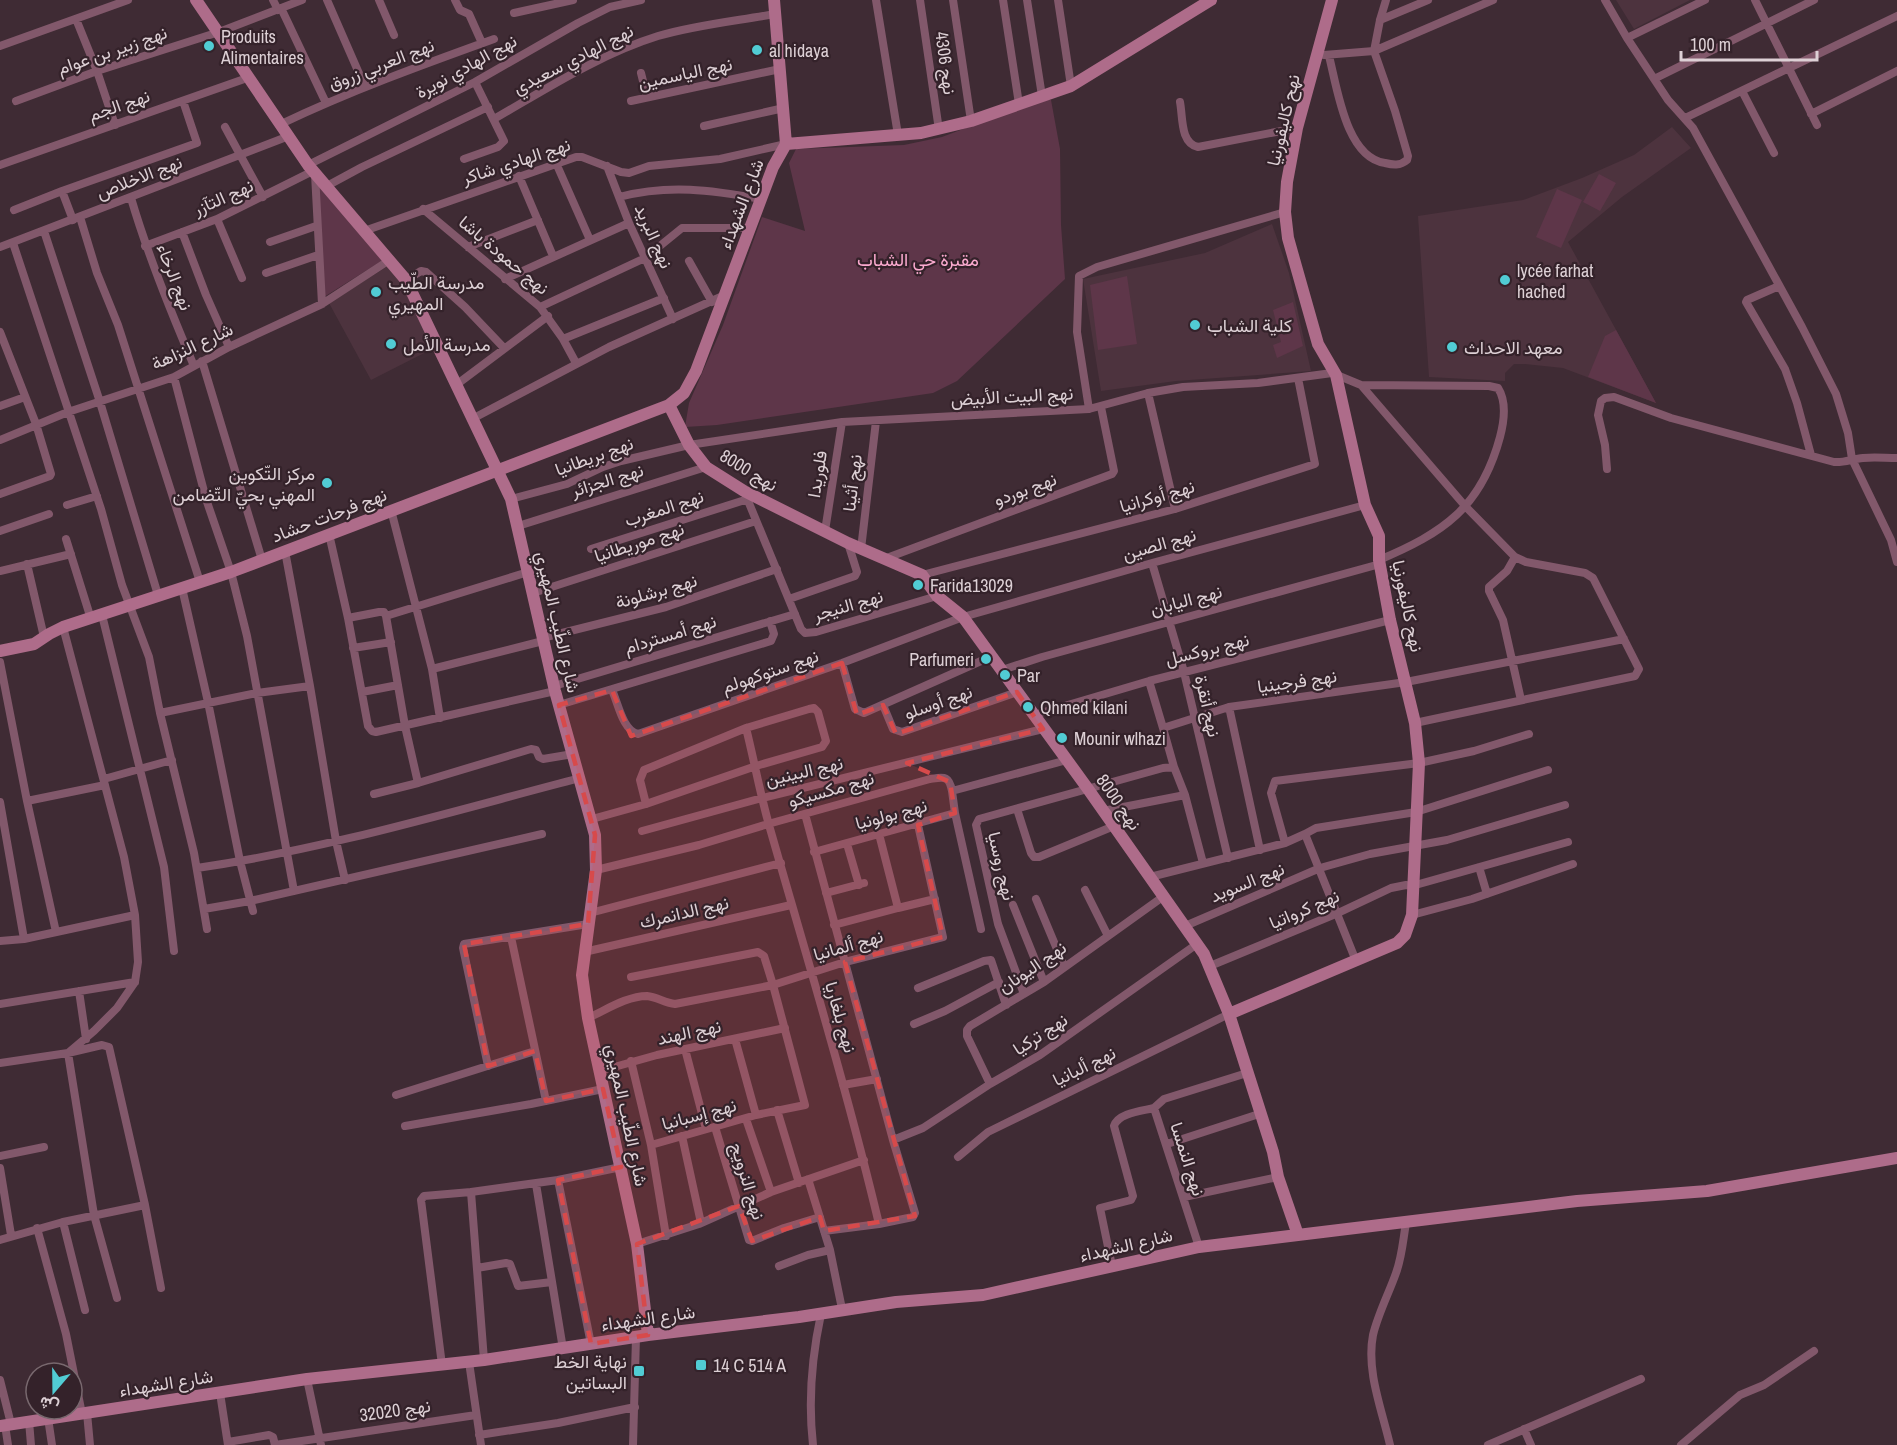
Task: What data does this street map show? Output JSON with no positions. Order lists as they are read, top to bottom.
{
  "streets": {
    "street": [
      "نهج زبير بن عوام",
      "نهج الهادي سعيدي",
      "نهج 4306",
      "نهج العربي زروق",
      "نهج الهادي نويرة",
      "نهج الياسمين",
      "نهج الجم",
      "نهح كاليفورنيا",
      "نهج الهادي شاكر",
      "نهج الاخلاص",
      "نهج التآزر",
      "شارع الشهداء",
      "نهج البريد",
      "نهج حمودة باشا",
      "نهج الرخاء",
      "شارع النزاهة",
      "نهج البيت الأبيض",
      "نهج بريطانيا",
      "نهج 8000",
      "فلوريدا",
      "نهج الجزائر",
      "نهج أثينا",
      "نهج بوردو",
      "نهج أوكرانيا",
      "نهج المغرب",
      "نهج فرحات حشاد",
      "نهج موريطانيا",
      "نهج الصين",
      "نهج برشلونة",
      "نهج اليابان",
      "نهج النيجر",
      "شارع الطّيب المهيري",
      "نهج أمستردام",
      "نهج بروكسل",
      "نهج ستوكهولم",
      "نهج فرجينيا",
      "نهج أوسلو",
      "نهج أنقرة",
      "نهج البينين",
      "نهج مكسيكو",
      "نهج بولونيا",
      "نهج روسيا",
      "نهج السويد",
      "نهج كرواتيا",
      "نهج الدانمرك",
      "نهج ألمانيا",
      "نهج اليونان",
      "نهج بلغاريا",
      "نهج الهند",
      "نهج تركيا",
      "نهج ألبانيا",
      "نهج إسبانيا",
      "نهج النمسا",
      "نهج النرويج",
      "نهج 32020"
    ]
  },
  "crossings": [
    ["نهج زبير بن عوام", "شارع الطّيب المهيري"],
    ["نهج الهادي سعيدي", "شارع الشهداء"],
    ["نهج العربي زروق", "شارع الطّيب المهيري"],
    ["نهج الهادي نويرة", "نهج التآزر"],
    ["نهج الهادي نويرة", "شارع الطّيب المهيري"],
    ["نهج الياسمين", "شارع الشهداء"],
    ["نهج الجم", "شارع الطّيب المهيري"],
    ["نهح كاليفورنيا", "نهج البيت الأبيض"],
    ["نهح كاليفورنيا", "نهج 8000"],
    ["نهح كاليفورنيا", "نهج الصين"],
    ["نهح كاليفورنيا", "نهج اليابان"],
    ["نهح كاليفورنيا", "نهج بروكسل"],
    ["نهح كاليفورنيا", "نهج فرجينيا"],
    ["نهح كاليفورنيا", "نهج السويد"],
    ["نهح كاليفورنيا", "نهج كرواتيا"],
    ["نهح كاليفورنيا", "نهج ألبانيا"],
    ["نهج الهادي شاكر", "شارع الشهداء"],
    ["نهج الهادي شاكر", "نهج البريد"],
    ["نهج الهادي شاكر", "نهج حمودة باشا"],
    ["نهج الهادي شاكر", "شارع الطّيب المهيري"],
    ["نهج الاخلاص", "نهج الرخاء"],
    ["نهج الاخلاص", "شارع الطّيب المهيري"],
    ["نهج التآزر", "نهج الرخاء"],
    ["نهج التآزر", "شارع الطّيب المهيري"],
    ["شارع الشهداء", "نهج 8000"],
    ["شارع الشهداء", "نهج فرحات حشاد"],
    ["شارع الشهداء", "شارع الطّيب المهيري"],
    ["شارع الشهداء", "نهج النمسا"],
    ["نهج الرخاء", "شارع النزاهة"],
    ["نهج الرخاء", "نهج فرحات حشاد"],
    ["شارع النزاهة", "شارع الطّيب المهيري"],
    ["نهج البيت الأبيض", "نهج بريطانيا"],
    ["نهج البيت الأبيض", "نهج 8000"],
    ["نهج البيت الأبيض", "فلوريدا"],
    ["نهج البيت الأبيض", "نهج أثينا"],
    ["نهج البيت الأبيض", "نهج بوردو"],
    ["نهج البيت الأبيض", "نهج أوكرانيا"],
    ["نهج بريطانيا", "نهج 8000"],
    ["نهج بريطانيا", "شارع الطّيب المهيري"],
    ["نهج 8000", "فلوريدا"],
    ["نهج 8000", "نهج الجزائر"],
    ["نهج 8000", "نهج أثينا"],
    ["نهج 8000", "نهج بوردو"],
    ["نهج 8000", "نهج أوكرانيا"],
    ["نهج 8000", "نهج المغرب"],
    ["نهج 8000", "نهج فرحات حشاد"],
    ["نهج 8000", "نهج الصين"],
    ["نهج 8000", "نهج اليابان"],
    ["نهج 8000", "نهج النيجر"],
    ["نهج 8000", "نهج بروكسل"],
    ["نهج 8000", "نهج ستوكهولم"],
    ["نهج 8000", "نهج أوسلو"],
    ["نهج 8000", "نهج البينين"],
    ["نهج 8000", "نهج روسيا"],
    ["نهج 8000", "نهج السويد"],
    ["نهج 8000", "نهج كرواتيا"],
    ["نهج 8000", "نهج اليونان"],
    ["نهج 8000", "نهج تركيا"],
    ["نهج 8000", "نهج ألبانيا"],
    ["نهج 8000", "نهج النمسا"],
    ["نهج الجزائر", "شارع الطّيب المهيري"],
    ["نهج المغرب", "نهج النيجر"],
    ["نهج فرحات حشاد", "شارع الطّيب المهيري"],
    ["نهج موريطانيا", "نهج النيجر"],
    ["نهج موريطانيا", "شارع الطّيب المهيري"],
    ["نهج الصين", "نهج ستوكهولم"],
    ["نهج الصين", "نهج أنقرة"],
    ["نهج برشلونة", "نهج النيجر"],
    ["نهج برشلونة", "شارع الطّيب المهيري"],
    ["نهج اليابان", "نهج أنقرة"],
    ["نهج النيجر", "نهج أمستردام"],
    ["شارع الطّيب المهيري", "نهج أمستردام"],
    ["شارع الطّيب المهيري", "نهج مكسيكو"],
    ["شارع الطّيب المهيري", "نهج الدانمرك"],
    ["شارع الطّيب المهيري", "نهج ألمانيا"],
    ["شارع الطّيب المهيري", "نهج الهند"],
    ["نهج بروكسل", "نهج أنقرة"],
    ["نهج فرجينيا", "نهج أنقرة"],
    ["نهج البينين", "نهج بلغاريا"],
    ["نهج مكسيكو", "نهج بولونيا"],
    ["نهج مكسيكو", "نهج بلغاريا"],
    ["نهج بولونيا", "نهج ألمانيا"],
    ["نهج روسيا", "نهج اليونان"],
    ["نهج الدانمرك", "نهج بلغاريا"],
    ["نهج ألمانيا", "نهج بلغاريا"],
    ["نهج اليونان", "نهج تركيا"],
    ["نهج الهند", "نهج إسبانيا"],
    ["نهج إسبانيا", "نهج النرويج"]
  ],
  "parks": ["مقبرة حي الشباب"],
  "places": {
    "other": [
      "Produits Alimentaires",
      "al hidaya",
      "lycée farhat hached",
      "مدرسة الطّيب المهيري",
      "كلية الشباب",
      "مدرسة الأمل",
      "معهد الاحداث",
      "مركز التّكوين المهني بحيّ التّضامن",
      "Farida13029",
      "Parfumeri",
      "Par",
      "Qhmed kilani",
      "Mounir wlhazi"
    ],
    "transit": ["14 C 514 A", "نهاية الخط البساتين"]
  },
  "scale_bar": "100 m",
  "north": "bottom"
}
